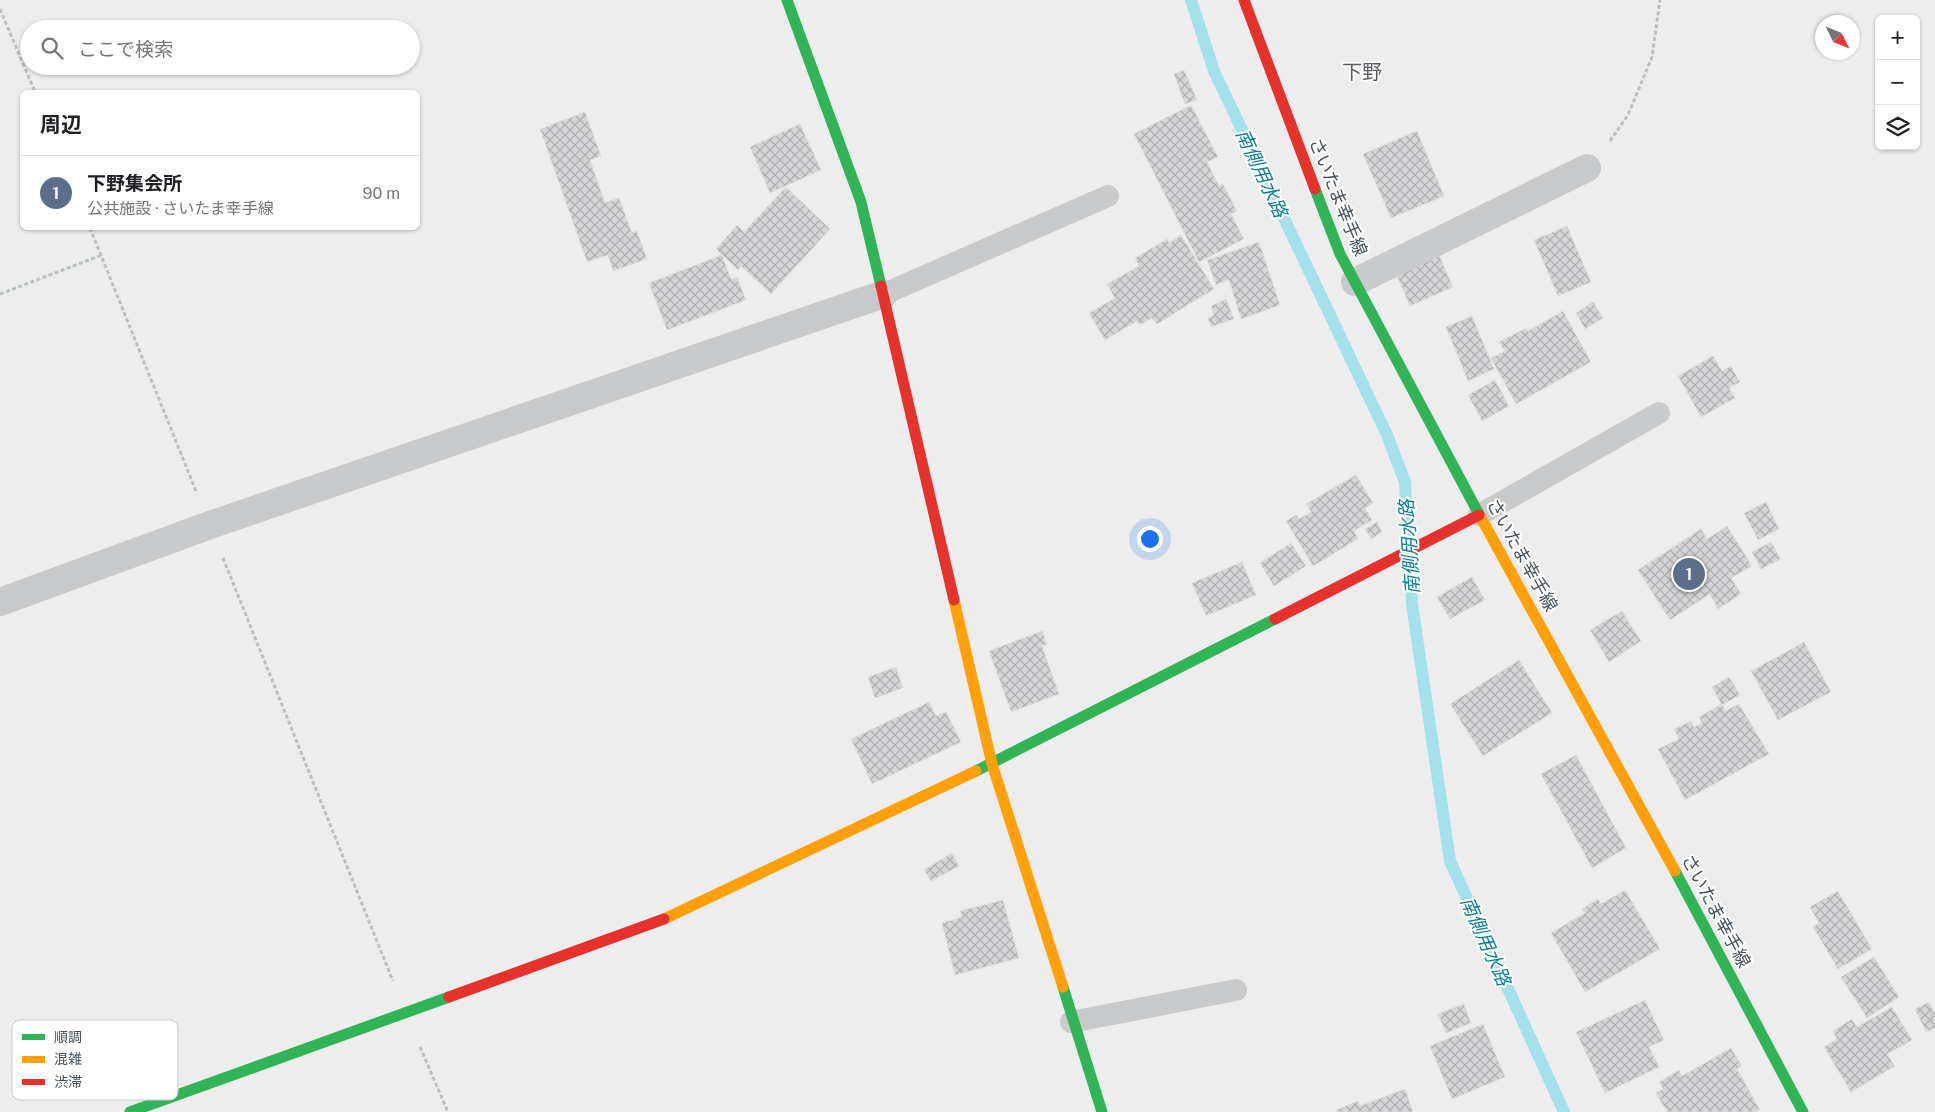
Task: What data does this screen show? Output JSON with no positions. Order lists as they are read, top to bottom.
{
  "streets": {
    "street": ["さいたま幸手線"]
  },
  "districts": ["下野"],
  "water": ["南側用水路"],
  "legend": ["順調", "混雑", "渋滞"],
  "north": "bottom right",
  "page": {
    "map_buttons": ["+", "−"],
    "search": "ここで検索",
    "heading": "周辺",
    "list": [
      {
        "mark": "1",
        "name": "下野集会所",
        "note": "公共施設 · さいたま幸手線",
        "value": "90 m"
      }
    ],
    "pins": "1"
  }
}
